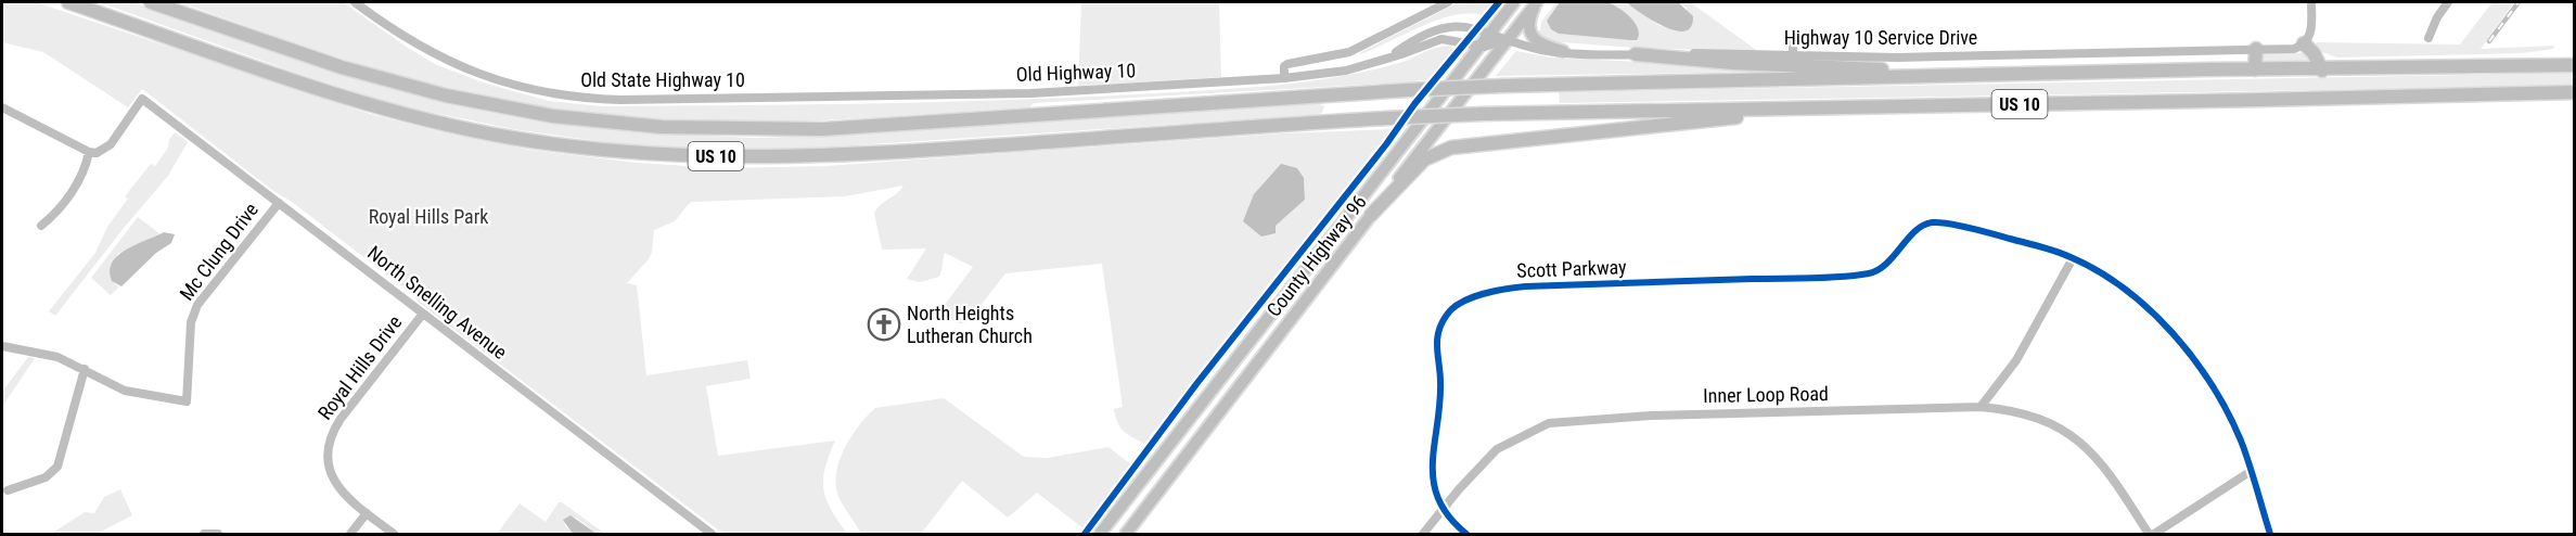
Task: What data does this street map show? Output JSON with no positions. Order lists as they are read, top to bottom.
{
  "streets": {
    "highway": ["US 10"],
    "main road": ["County Highway 96"],
    "street": [
      "Highway 10 Service Drive",
      "Old Highway 10",
      "Old State Highway 10",
      "Mc Clung Drive",
      "Scott Parkway",
      "North Snelling Avenue",
      "Royal Hills Drive",
      "Inner Loop Road"
    ]
  },
  "crossings": [
    ["Highway 10 Service Drive", "Old Highway 10"],
    ["Highway 10 Service Drive", "County Highway 96"],
    ["Old Highway 10", "Old State Highway 10"],
    ["Old Highway 10", "County Highway 96"],
    ["Mc Clung Drive", "North Snelling Avenue"],
    ["Scott Parkway", "Inner Loop Road"],
    ["North Snelling Avenue", "Royal Hills Drive"]
  ],
  "parks": ["Royal Hills Park"],
  "places": {
    "church": ["North Heights Lutheran Church"]
  }
}
